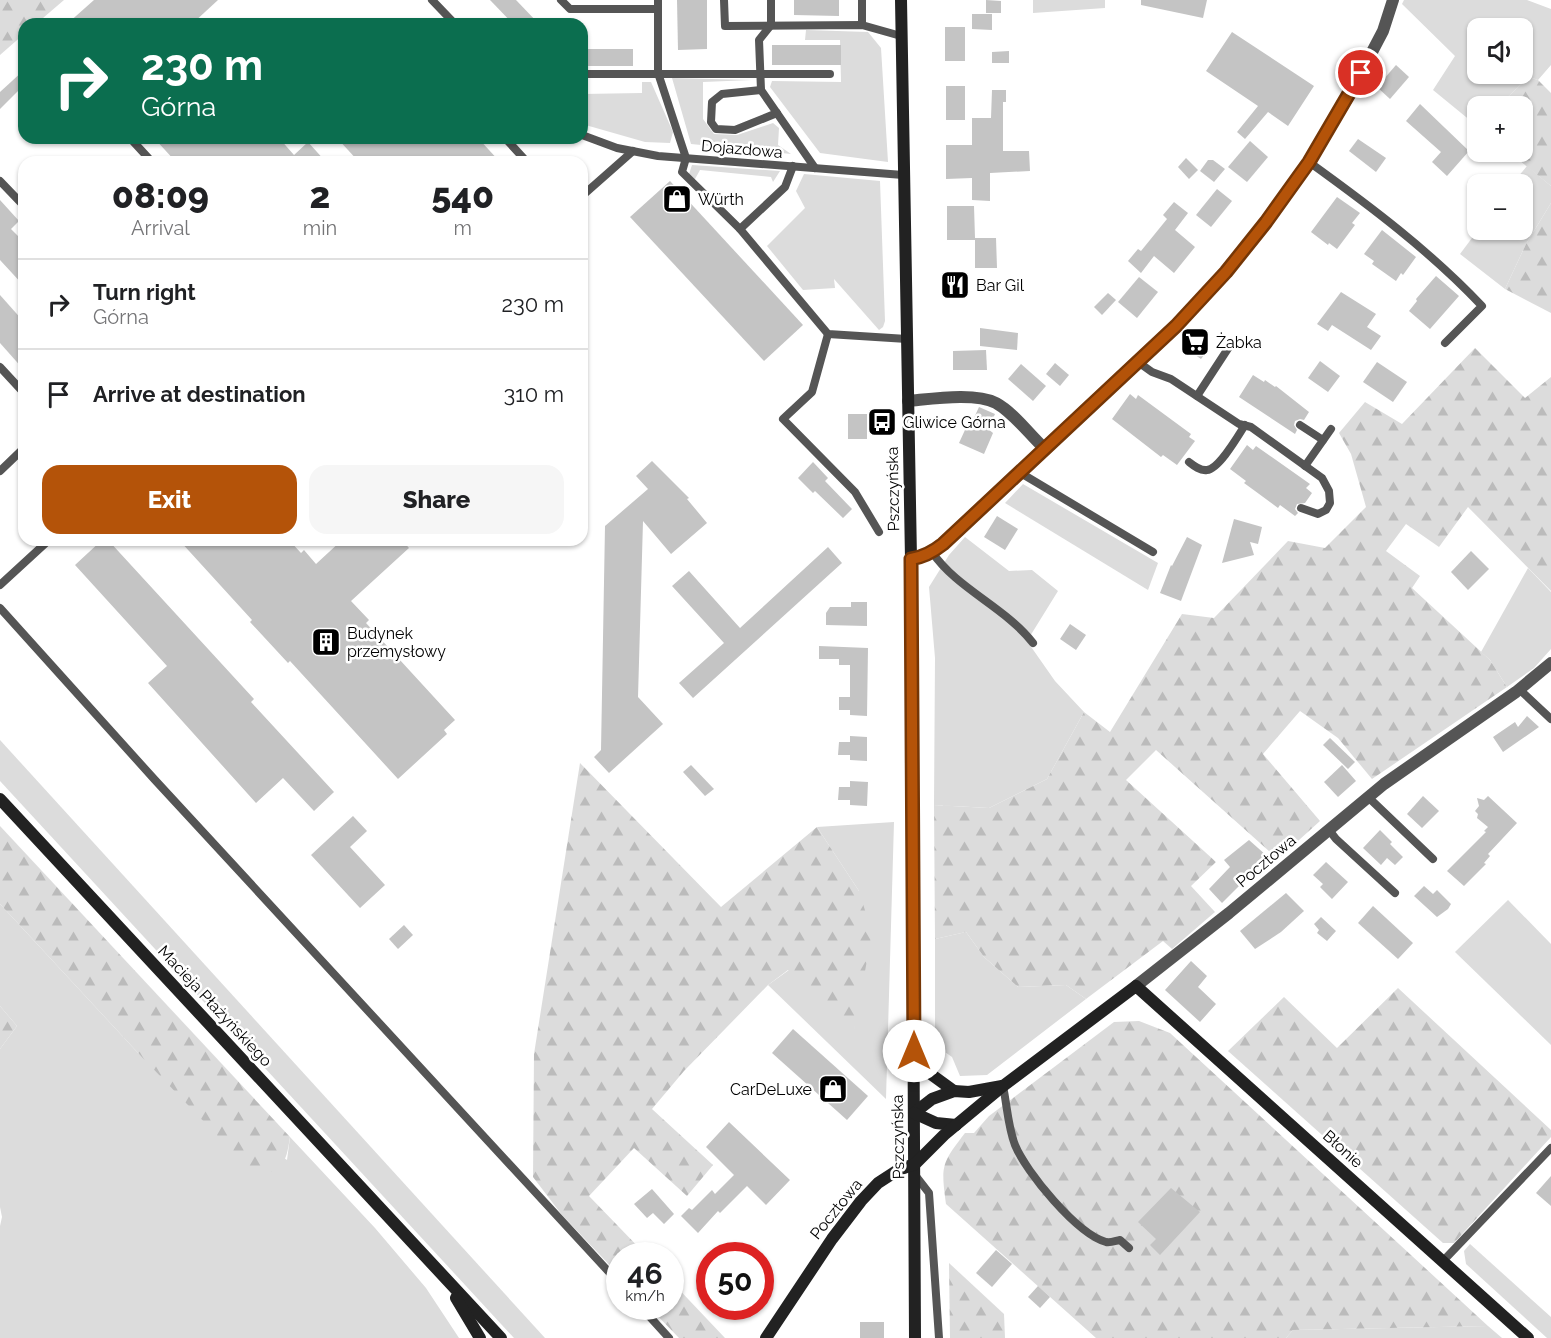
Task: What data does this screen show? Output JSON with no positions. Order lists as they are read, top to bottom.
{
  "streets": {
    "street": [
      "Pszczyńska",
      "Pocztowa",
      "Macieja Płażyńskiego",
      "Błonie"
    ],
    "lane": ["Dojazdowa"]
  },
  "crossings": [
    ["Dojazdowa", "Pszczyńska"],
    ["Pszczyńska", "Pocztowa"],
    ["Pocztowa", "Błonie"]
  ],
  "places": {
    "shop": ["Würth", "CarDeLuxe"],
    "restaurant": ["Bar Gil"],
    "supermarket": ["Żabka"],
    "bus stop": ["Gliwice Górna"],
    "building": ["Budynek przemysłowy"]
  },
  "page": {
    "map_buttons": ["+", "−"],
    "turn": ["230 m", "Górna"],
    "eta": [
      "08:09",
      "Arrival",
      "2",
      "min",
      "540",
      "m"
    ],
    "list": [
      {
        "name": "Turn right",
        "note": "Górna",
        "value": "230 m"
      },
      {
        "name": "Arrive at destination",
        "value": "310 m"
      }
    ],
    "buttons": ["Exit", "Share"],
    "speed": "46 km/h",
    "limit": "50"
  }
}
